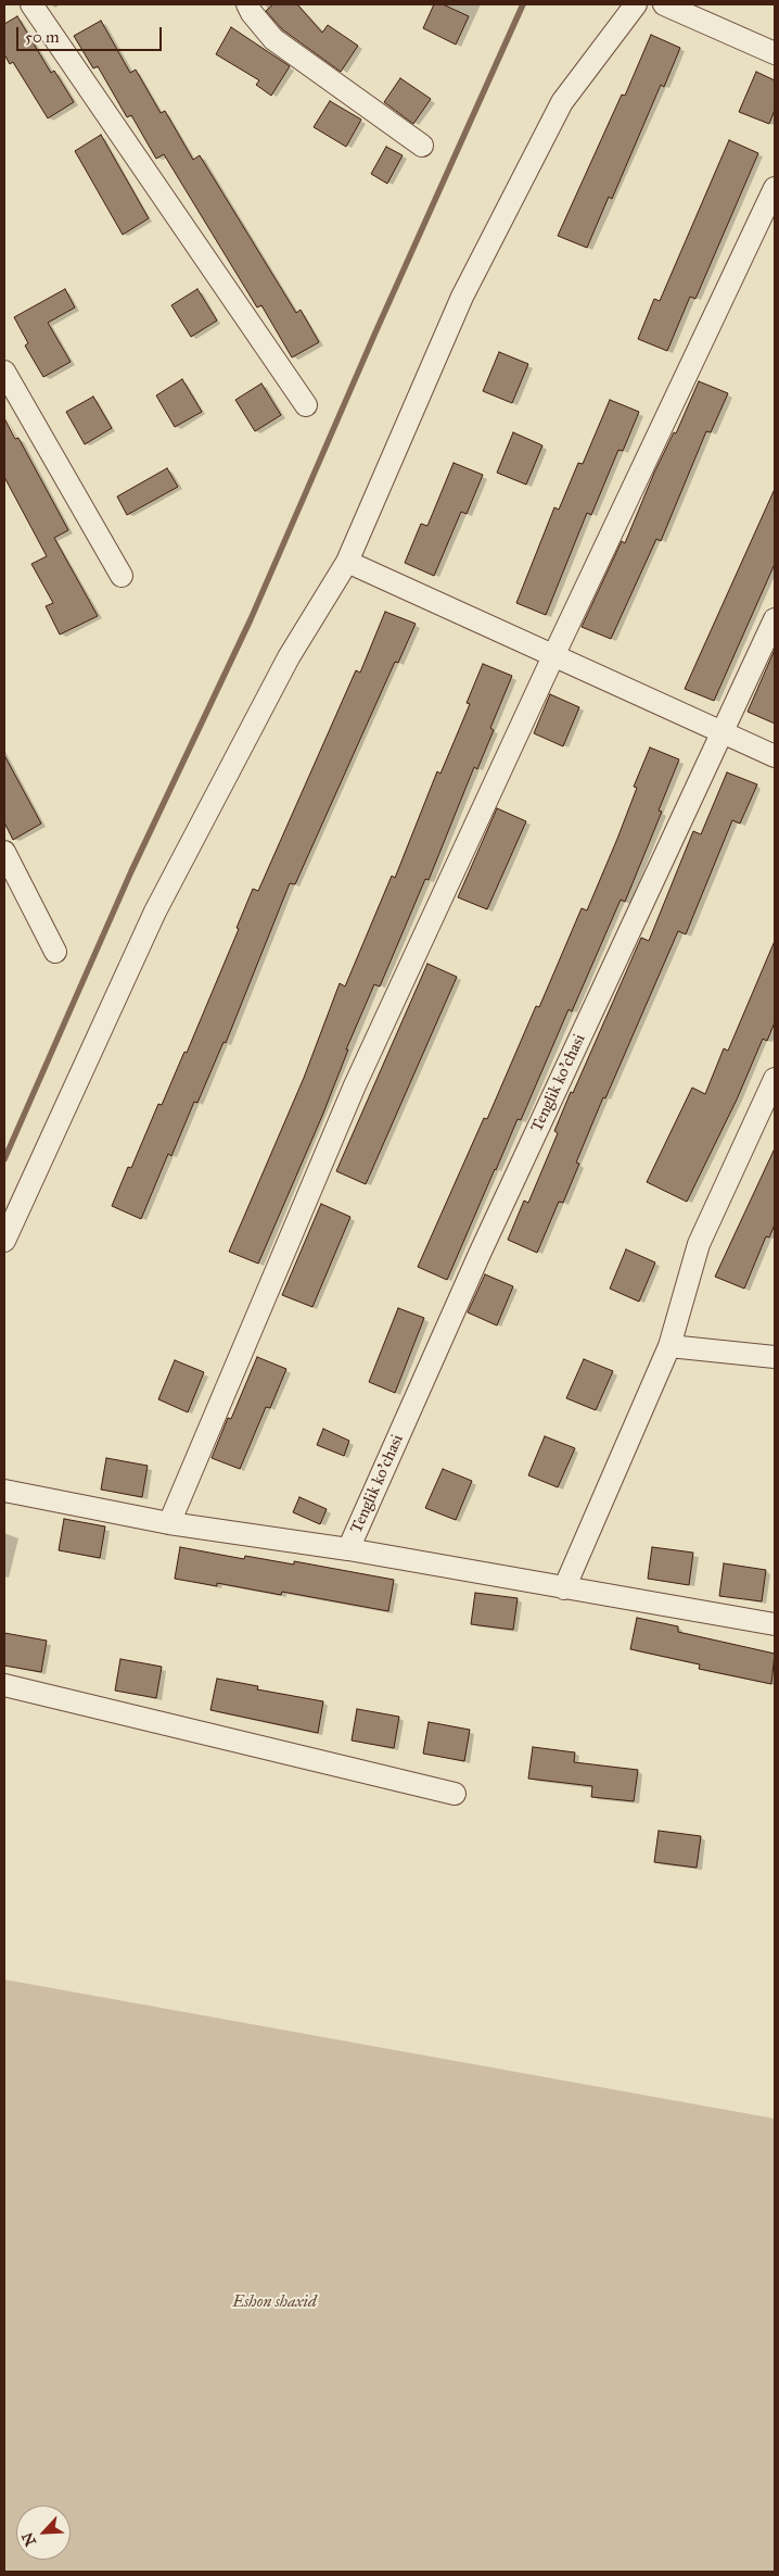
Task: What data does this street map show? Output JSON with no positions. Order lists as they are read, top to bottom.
{
  "streets": {
    "street": ["Tenglik ko'chasi"]
  },
  "parks": ["Eshon shaxid"],
  "scale_bar": "50 m",
  "north": "bottom left"
}
